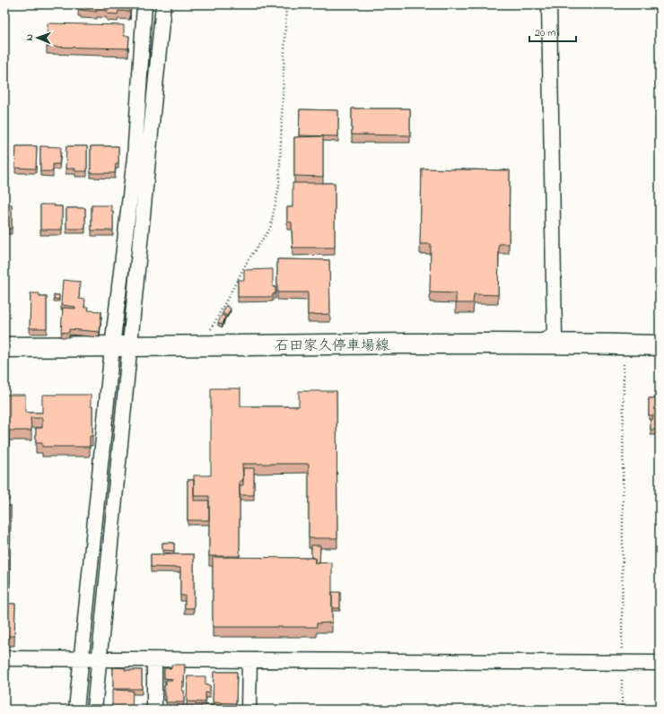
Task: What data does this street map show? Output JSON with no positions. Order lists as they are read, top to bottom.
{
  "streets": {
    "main road": ["石田家久停車場線"]
  },
  "scale_bar": "20 m",
  "north": "left"
}
